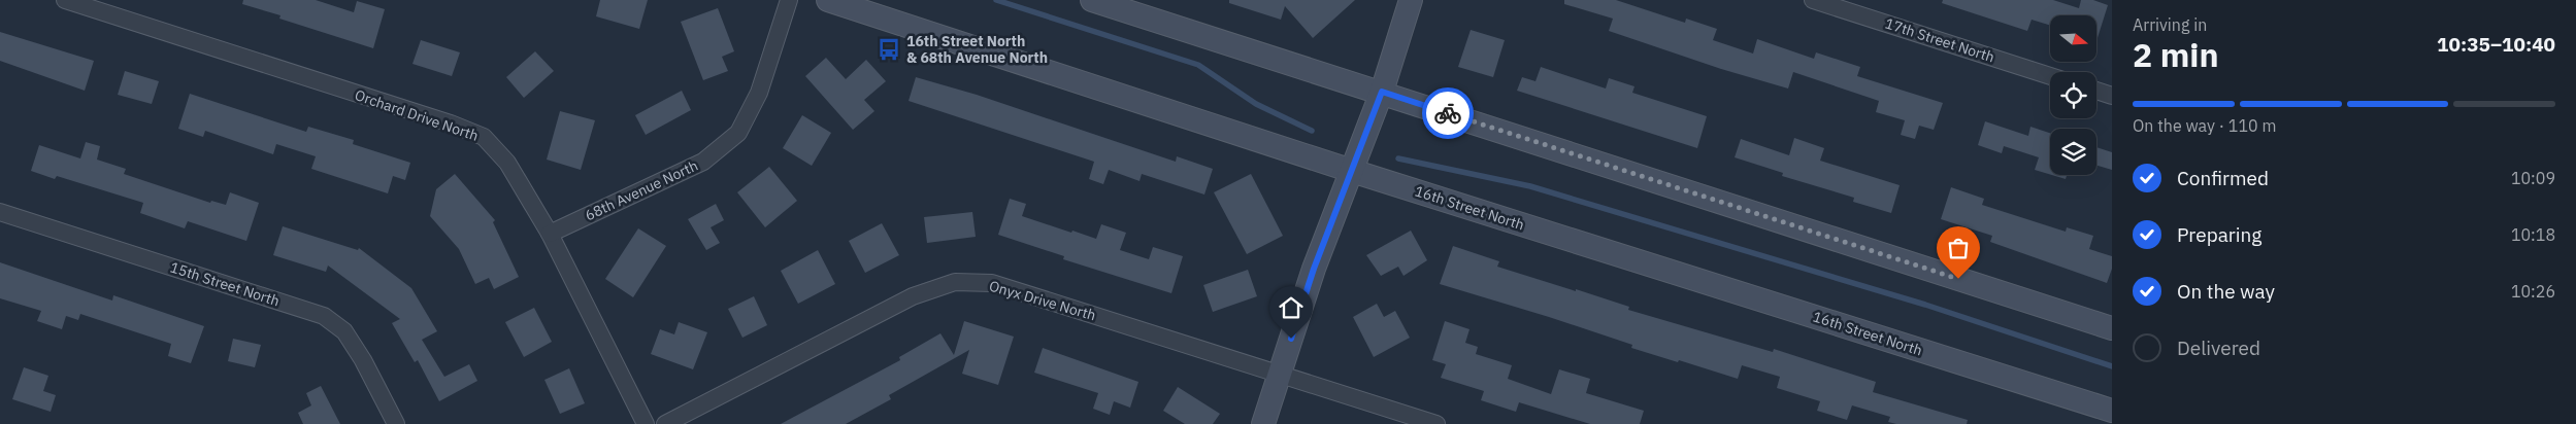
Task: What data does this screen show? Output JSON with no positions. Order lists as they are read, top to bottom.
{
  "streets": {
    "street": [
      "17th Street North",
      "Orchard Drive North",
      "68th Avenue North",
      "16th Street North",
      "15th Street North",
      "Onyx Drive North"
    ]
  },
  "crossings": [
    ["Orchard Drive North", "68th Avenue North"]
  ],
  "places": {
    "bus stop": ["16th Street North & 68th Avenue North"]
  },
  "north": "right",
  "page": {
    "heading": ["2 min", "Arriving in", "10:35–10:40"],
    "bar": "On the way · 110 m",
    "list": [
      ["Confirmed", "10:09"],
      ["Preparing", "10:18"],
      ["On the way", "10:26"],
      "Delivered"
    ]
  }
}
